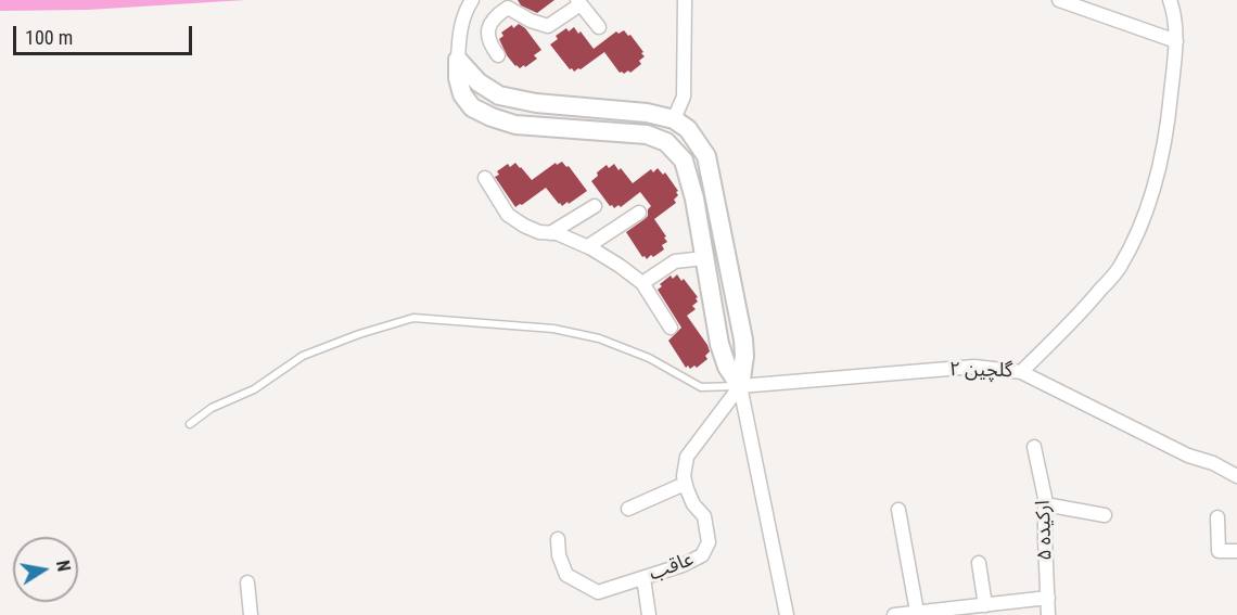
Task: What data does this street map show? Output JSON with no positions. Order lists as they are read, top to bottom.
{
  "streets": {
    "street": ["گلچین ۲", "ارکیده ۵", "عاقب"]
  },
  "scale_bar": "100 m",
  "north": "right"
}
